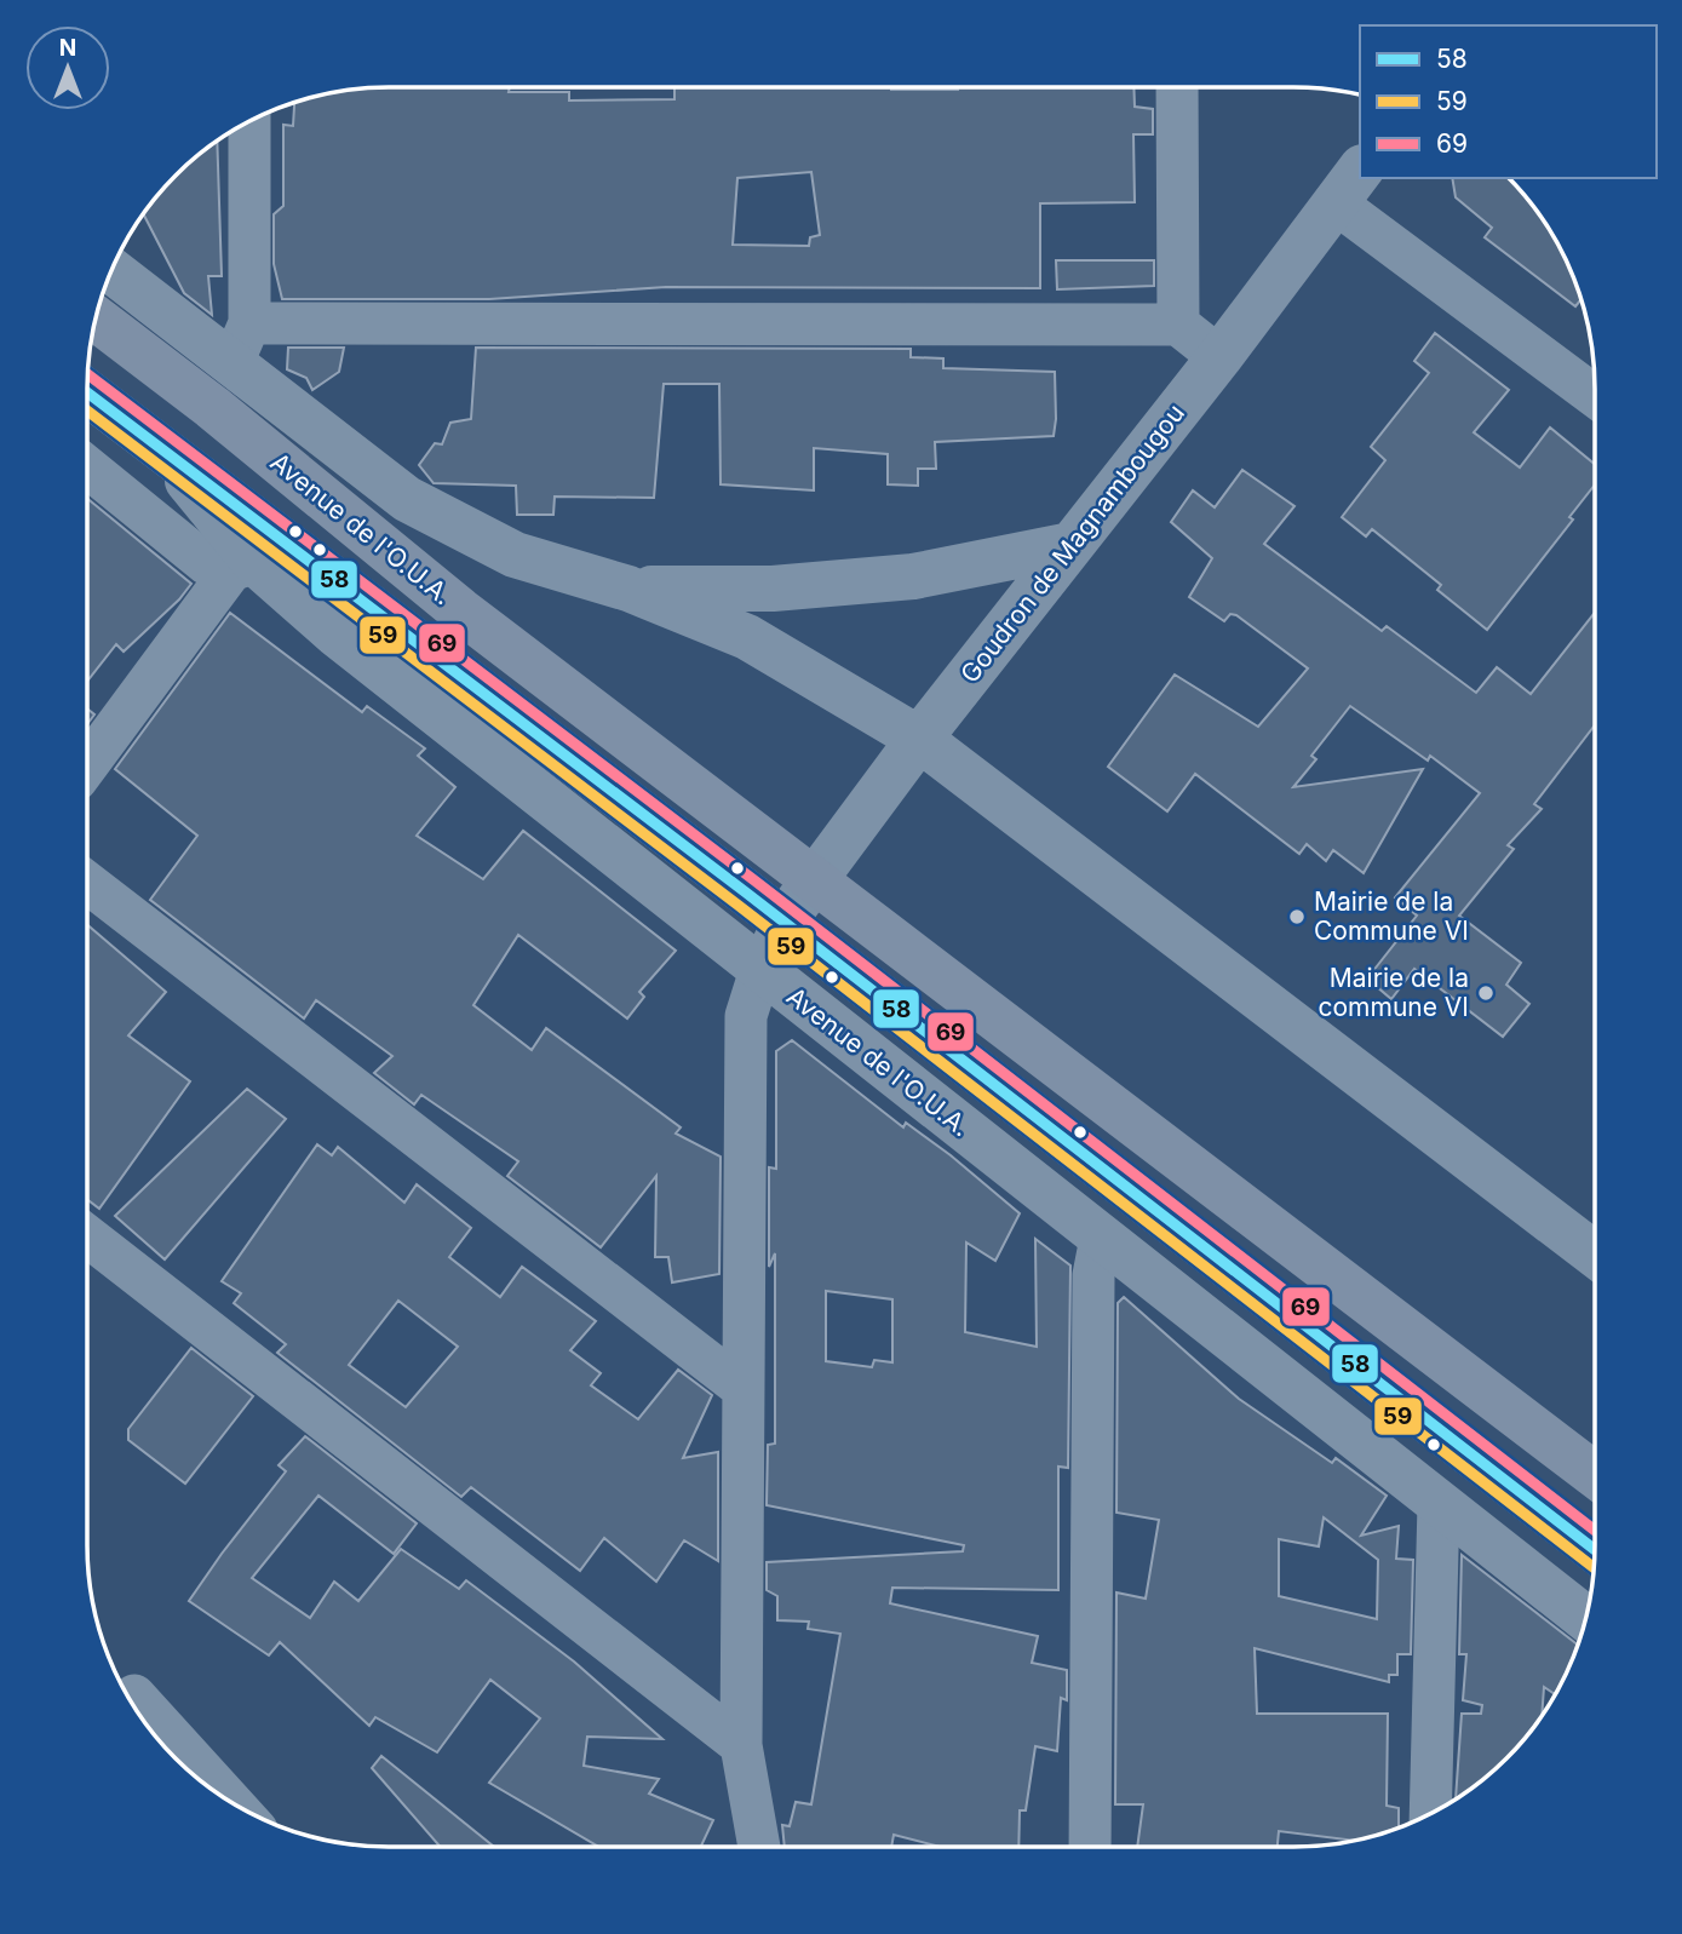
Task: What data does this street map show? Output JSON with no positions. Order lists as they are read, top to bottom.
{
  "streets": {
    "highway": ["Avenue de l'O.U.A."],
    "street": ["Goudron de Magnambougou"]
  },
  "crossings": [
    ["Avenue de l'O.U.A.", "Goudron de Magnambougou"]
  ],
  "places": ["Mairie de la Commune VI", "Mairie de la commune VI"],
  "lines": ["transit line 69", "transit line 58", "transit line 59"],
  "legend": ["58", "59", "69"],
  "north": "top"
}
